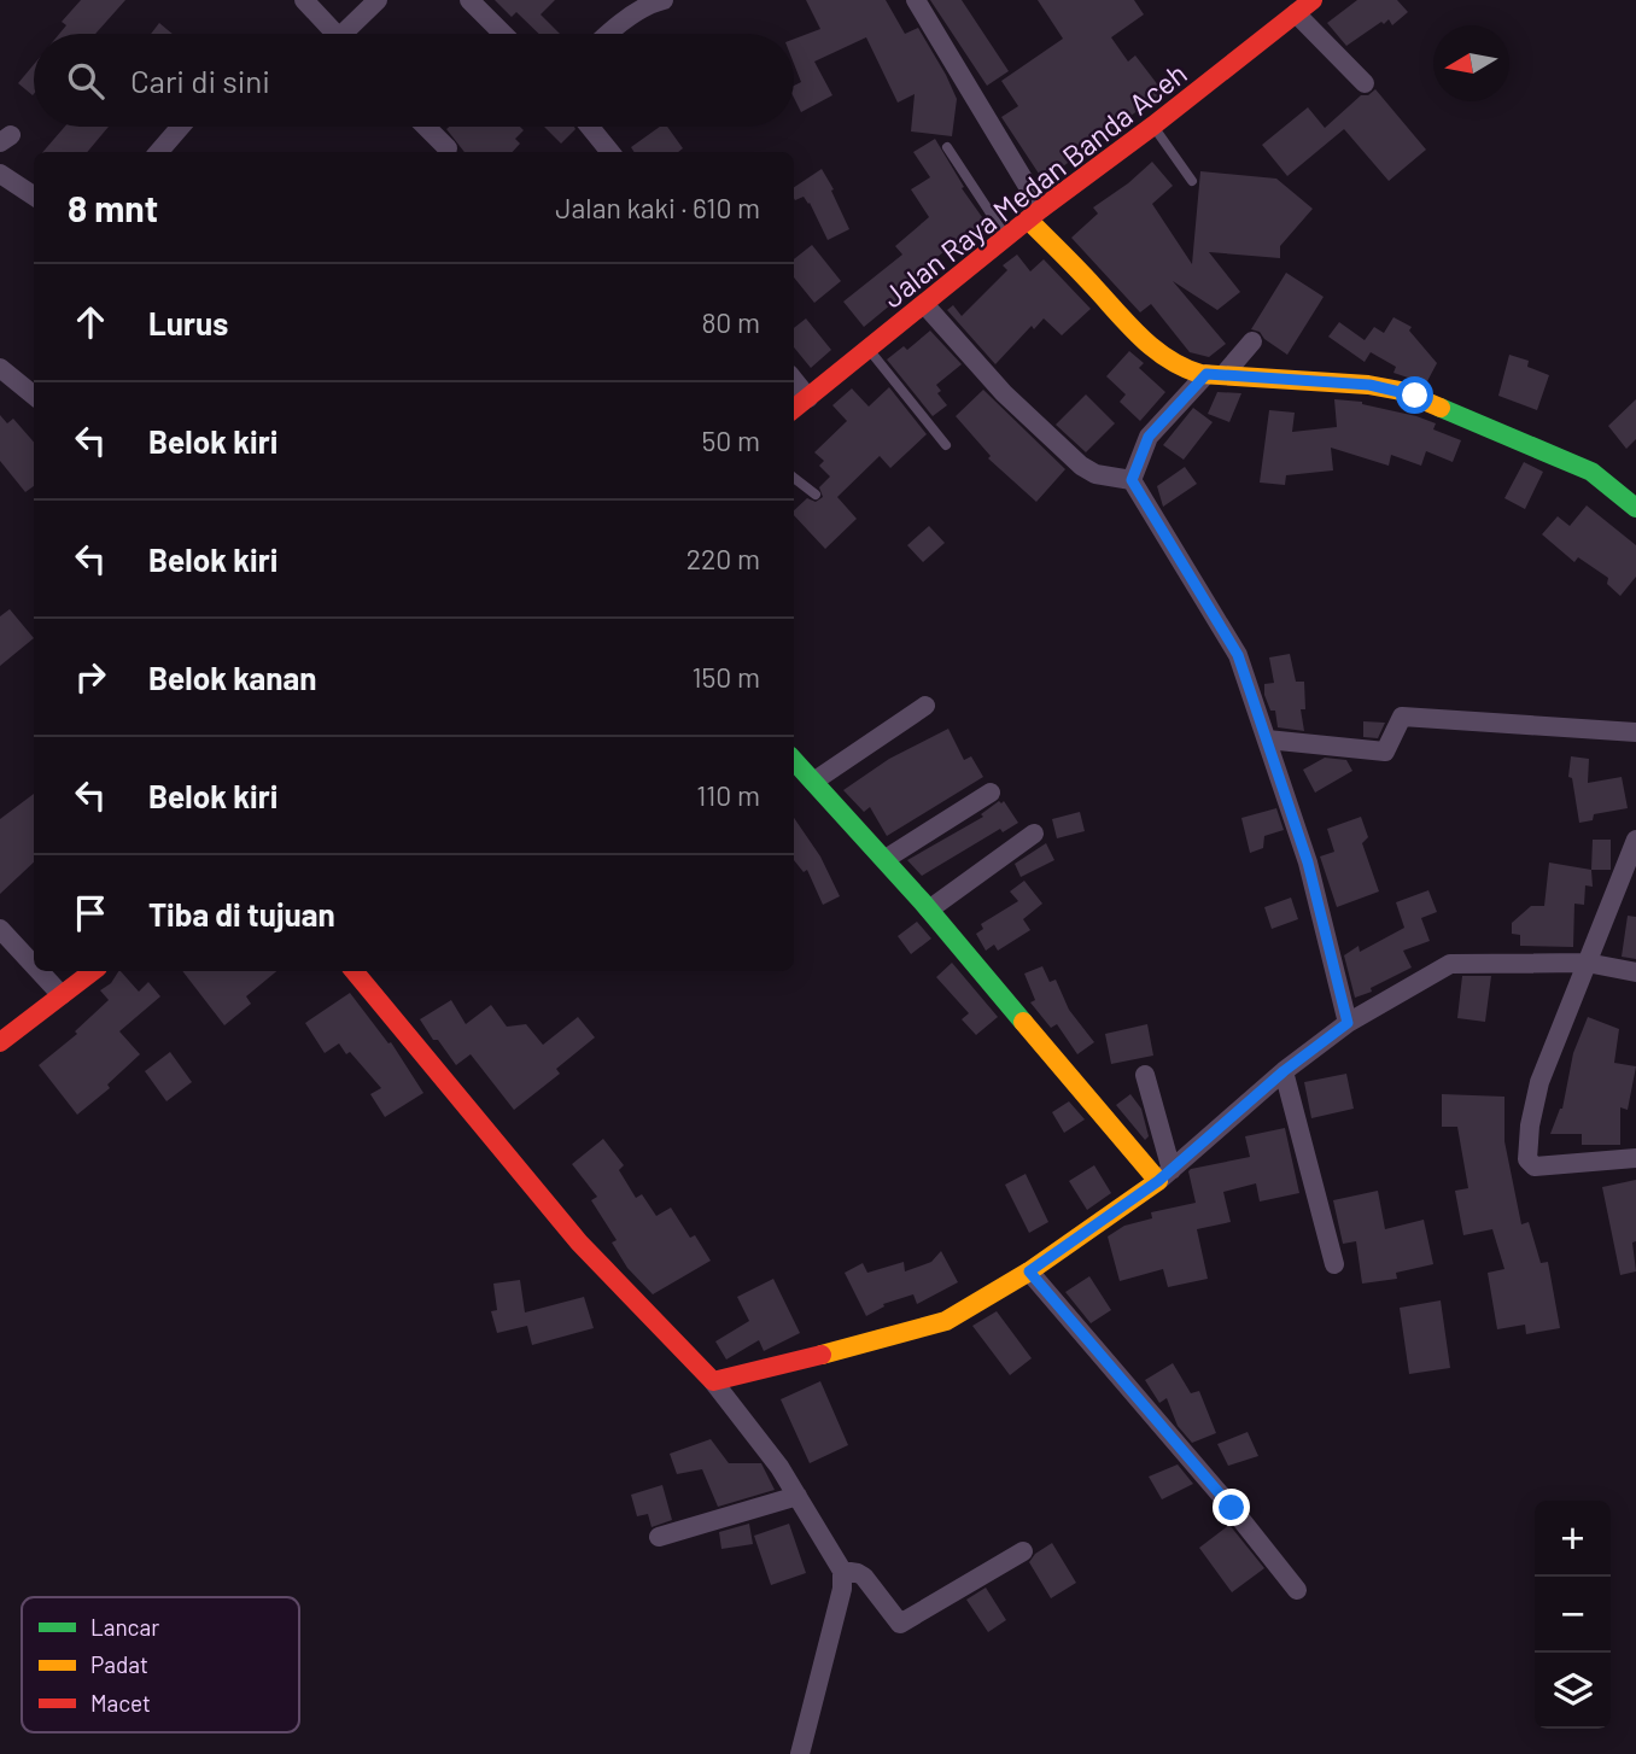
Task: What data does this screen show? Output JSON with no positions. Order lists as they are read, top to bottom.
{
  "streets": {
    "main road": ["Jalan Raya Medan Banda Aceh"]
  },
  "legend": ["Lancar", "Padat", "Macet"],
  "north": "left",
  "page": {
    "search": "Cari di sini",
    "heading": ["8 mnt", "Jalan kaki · 610 m"],
    "list": [
      ["Lurus", "80 m"],
      ["Belok kiri", "50 m"],
      ["Belok kiri", "220 m"],
      ["Belok kanan", "150 m"],
      ["Belok kiri", "110 m"],
      "Tiba di tujuan"
    ],
    "map_buttons": ["+", "−"]
  }
}
